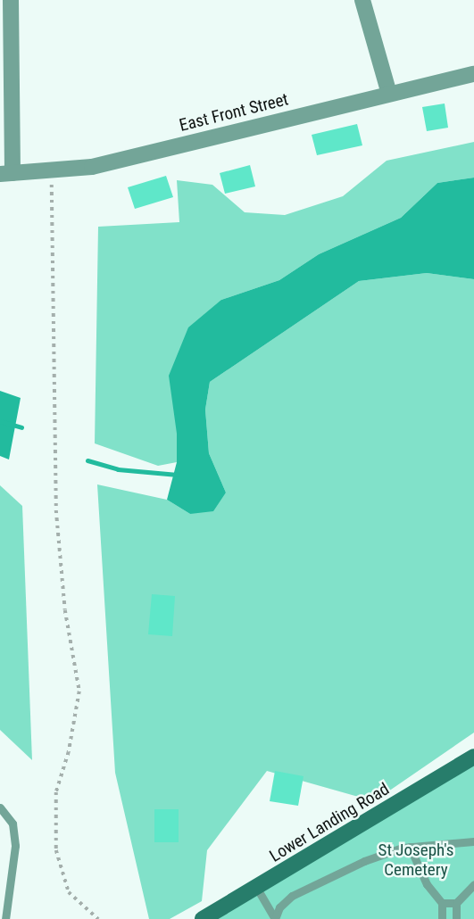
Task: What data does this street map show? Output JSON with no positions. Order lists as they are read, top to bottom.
{
  "streets": {
    "main road": ["Lower Landing Road"],
    "street": ["East Front Street"]
  },
  "parks": ["St Joseph's Cemetery"]
}
